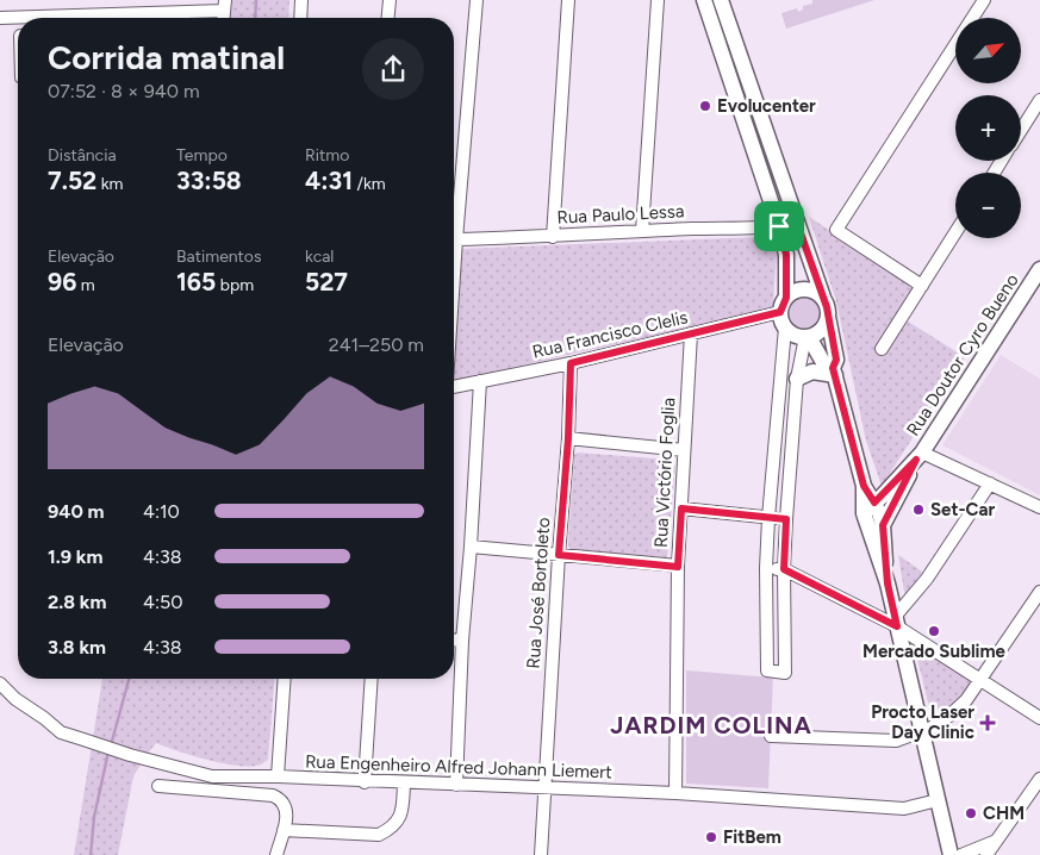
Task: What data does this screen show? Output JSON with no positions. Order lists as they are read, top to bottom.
{
  "streets": {
    "street": [
      "Rua Paulo Lessa",
      "Rua Francisco Clelis",
      "Rua Doutor Cyro Bueno",
      "Rua Victório Foglia",
      "Rua José Bortoleto",
      "Rua Engenheiro Alfred Johann Liemert"
    ]
  },
  "crossings": [
    ["Rua Francisco Clelis", "Rua Victório Foglia"],
    ["Rua Francisco Clelis", "Rua José Bortoleto"],
    ["Rua Victório Foglia", "Rua Engenheiro Alfred Johann Liemert"],
    ["Rua José Bortoleto", "Rua Engenheiro Alfred Johann Liemert"]
  ],
  "districts": ["JARDIM COLINA"],
  "places": {
    "other": [
      "Evolucenter",
      "Set-Car",
      "Mercado Sublime",
      "CHM",
      "FitBem"
    ],
    "health": ["Procto Laser Day Clinic"]
  },
  "north": "top right",
  "page": {
    "map_buttons": ["+", "−"],
    "heading": ["Corrida matinal", "07:52 · 8 × 940 m"],
    "stats": [
      ["Distância", "7.52 km"],
      ["Tempo", "33:58"],
      ["Ritmo", "4:31 /km"],
      ["Elevação", "96 m"],
      ["Batimentos", "165 bpm"],
      ["kcal", "527"]
    ],
    "chart": ["Elevação", "241–250 m"],
    "list": [
      {
        "name": "940 m",
        "note": "4:10"
      },
      {
        "name": "1.9 km",
        "note": "4:38"
      },
      {
        "name": "2.8 km",
        "note": "4:50"
      },
      {
        "name": "3.8 km",
        "note": "4:38"
      }
    ]
  }
}
